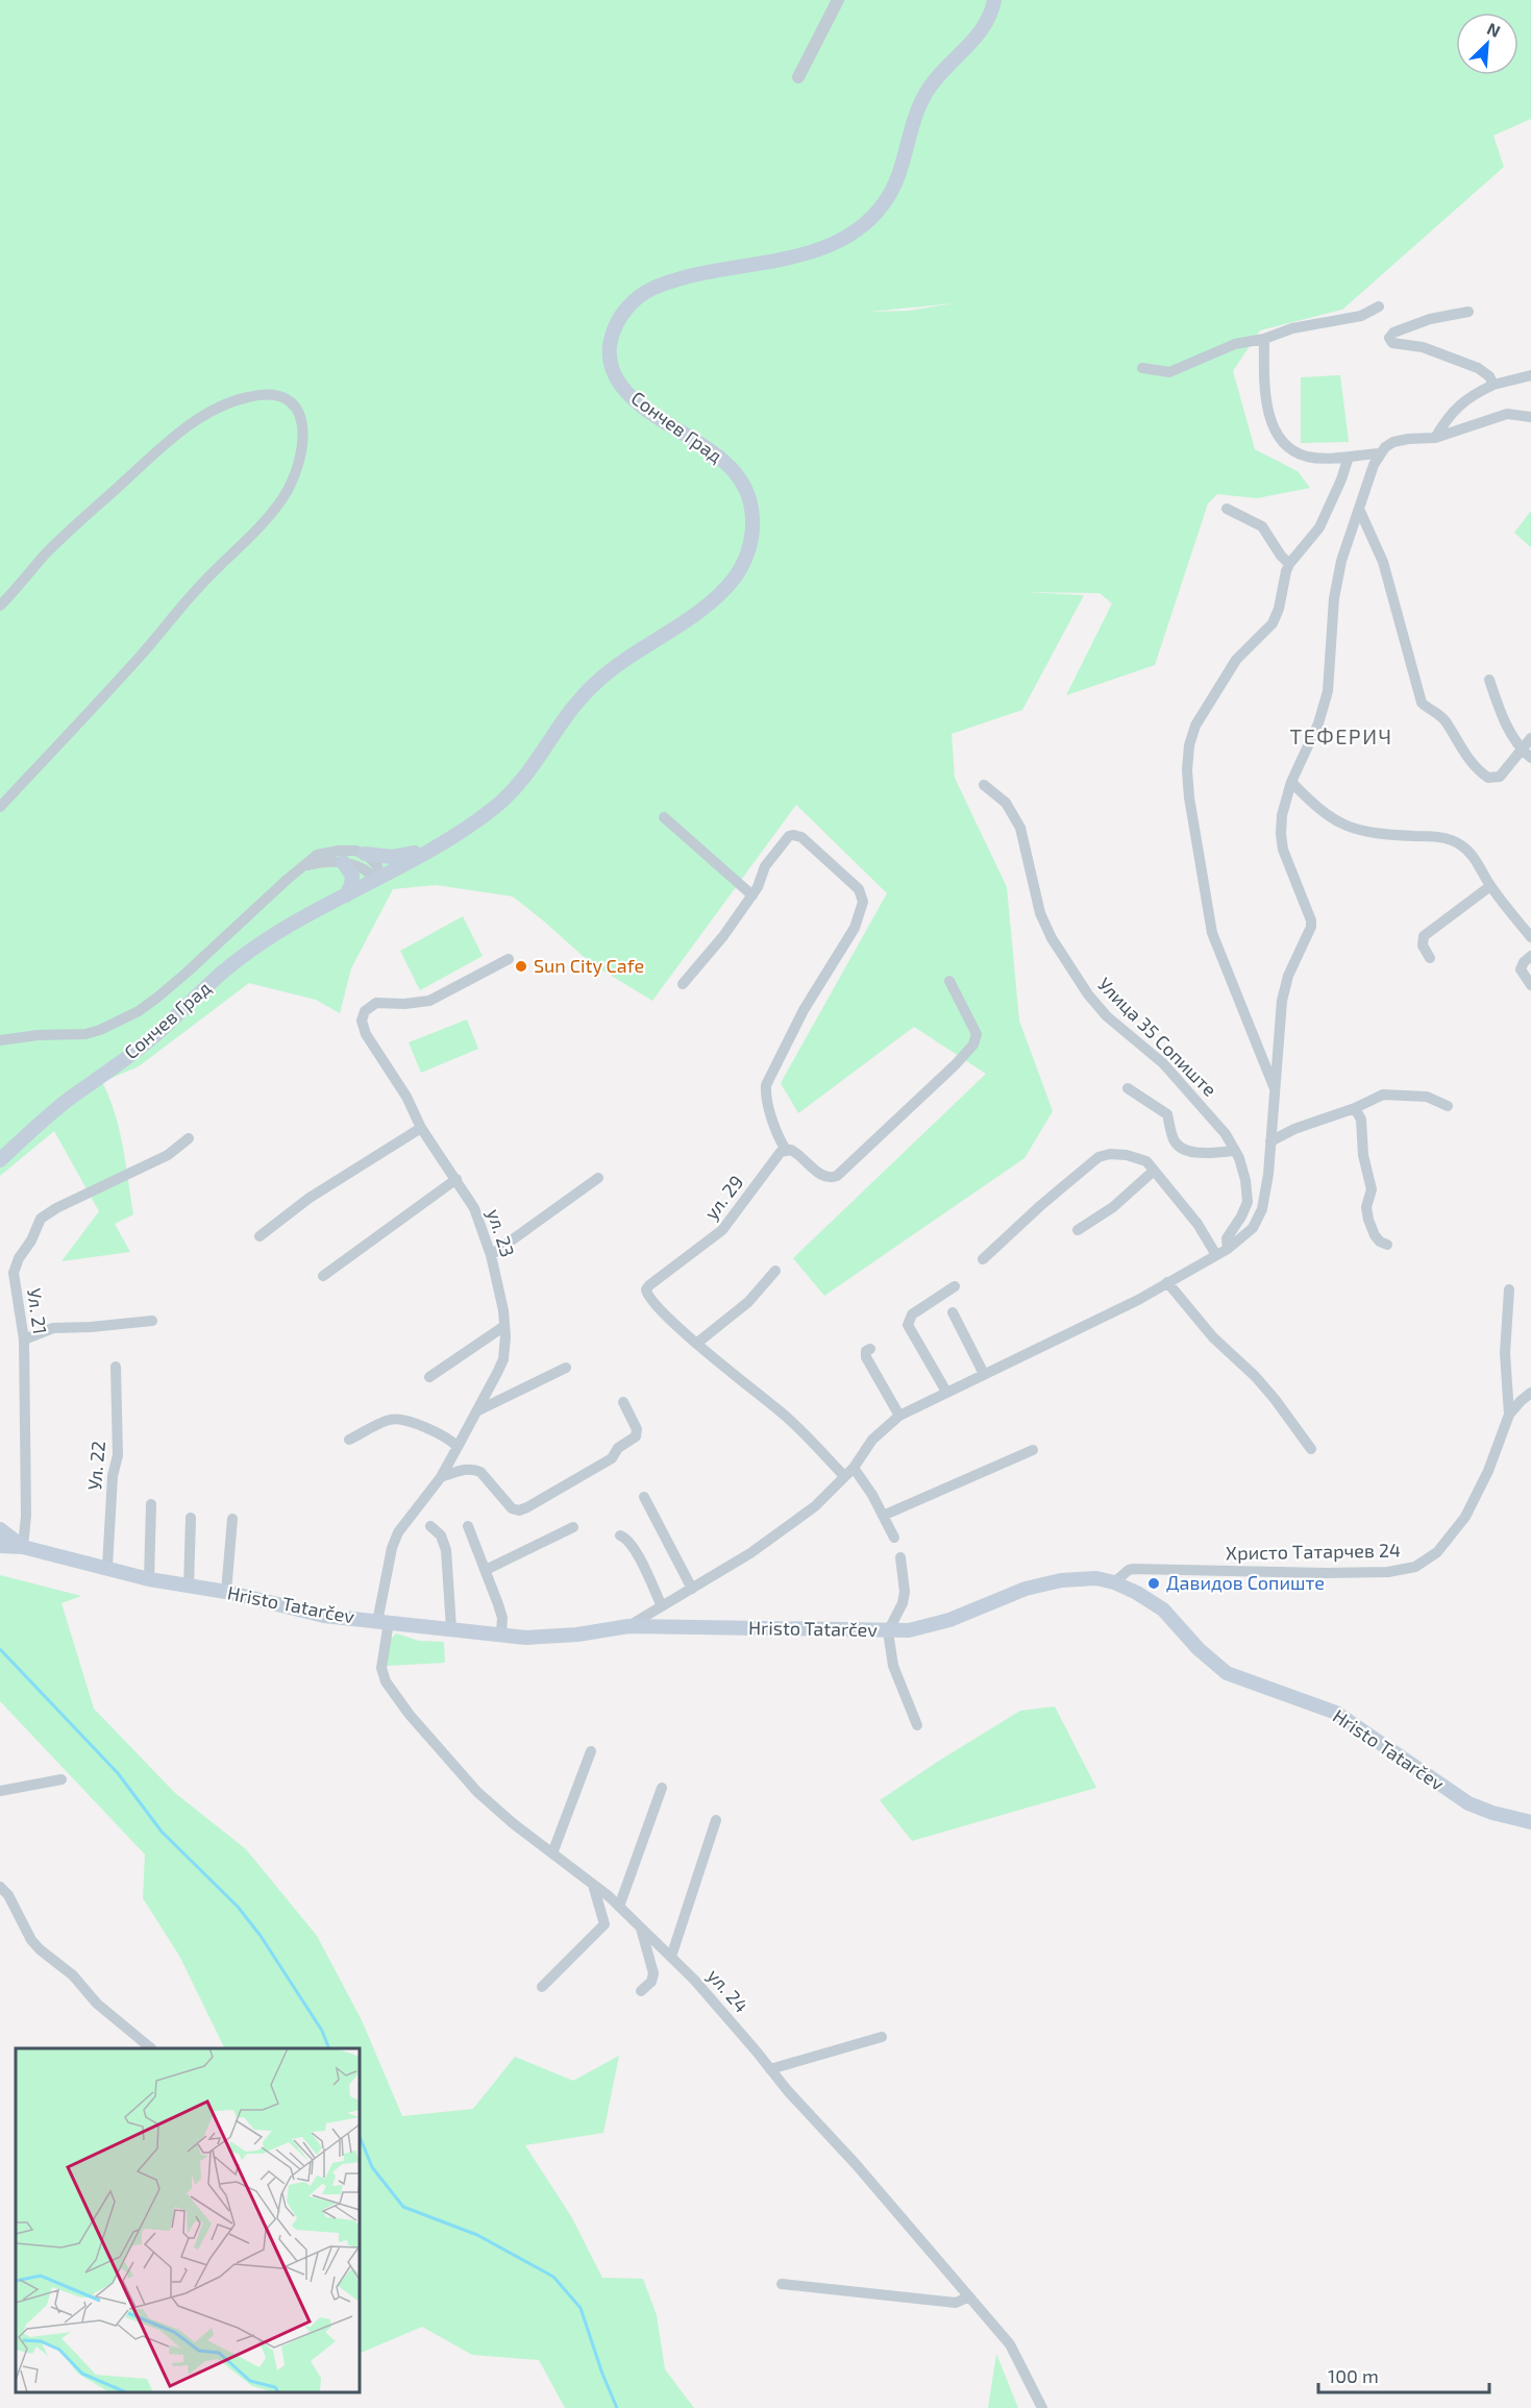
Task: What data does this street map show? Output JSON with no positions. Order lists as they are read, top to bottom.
{
  "streets": {
    "main road": ["Сончев Град", "Hristo Tatarčev"],
    "street": [
      "Улица 35 Сопиште",
      "ул. 29",
      "ул. 23",
      "Ул. 21",
      "Ул. 22",
      "Христо Татарчев 24",
      "ул. 24"
    ]
  },
  "crossings": [
    ["ул. 23", "Hristo Tatarčev"],
    ["ул. 23", "ул. 24"],
    ["Ул. 21", "Hristo Tatarčev"],
    ["Ул. 22", "Hristo Tatarčev"],
    ["Христо Татарчев 24", "Hristo Tatarčev"],
    ["Hristo Tatarčev", "ул. 24"]
  ],
  "districts": ["ТЕФЕРИЧ"],
  "places": ["Sun City Cafe", "Давидов Сопиште"],
  "scale_bar": "100 m",
  "north": "top right"
}
